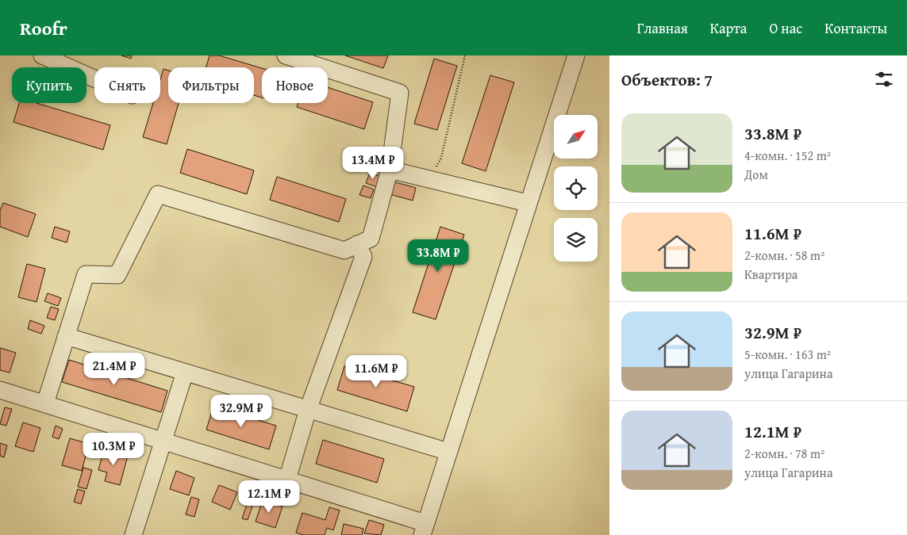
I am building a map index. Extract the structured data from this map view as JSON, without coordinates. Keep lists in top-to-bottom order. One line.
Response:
{"north":"top right","page":{"header":"Roofr","nav":["Главная","Карта","О нас","Контакты"],"heading":"Объектов: 7","chip":["Купить","Снять","Фильтры","Новое"],"list":[{"name":"33.8M ₽","note":"4-комн. · 152 m² · Дом"},{"name":"11.6M ₽","note":"2-комн. · 58 m² · Квартира"},{"name":"32.9M ₽","note":"5-комн. · 163 m² · улица Гагарина"},{"name":"12.1M ₽","note":"2-комн. · 78 m² · улица Гагарина"}],"price":["13.4M ₽","33.8M ₽","21.4M ₽","11.6M ₽","32.9M ₽","10.3M ₽","12.1M ₽"]}}
